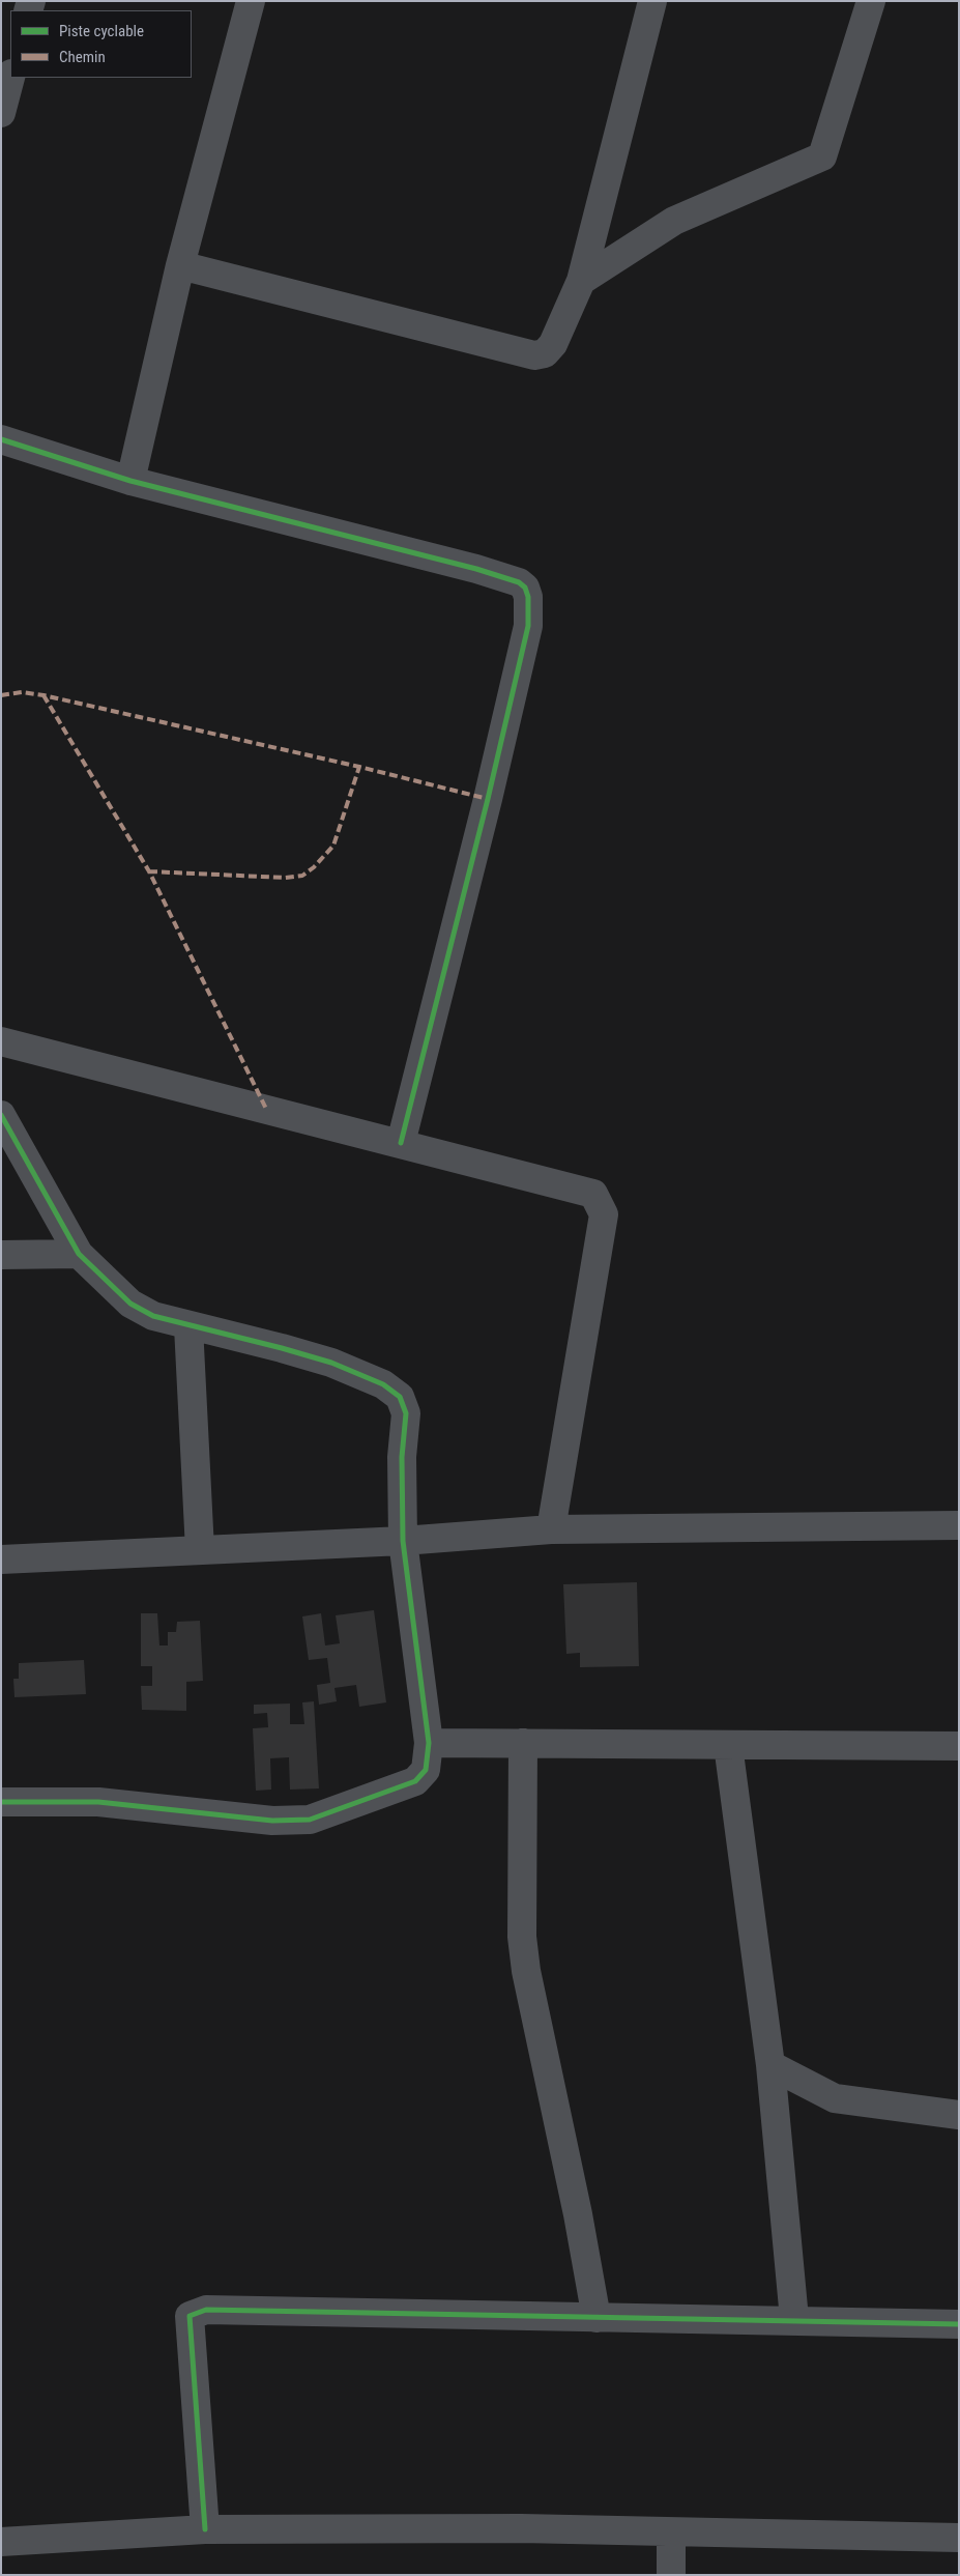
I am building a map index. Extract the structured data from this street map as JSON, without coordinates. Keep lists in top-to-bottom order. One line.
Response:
{"legend":["Piste cyclable","Chemin"]}
